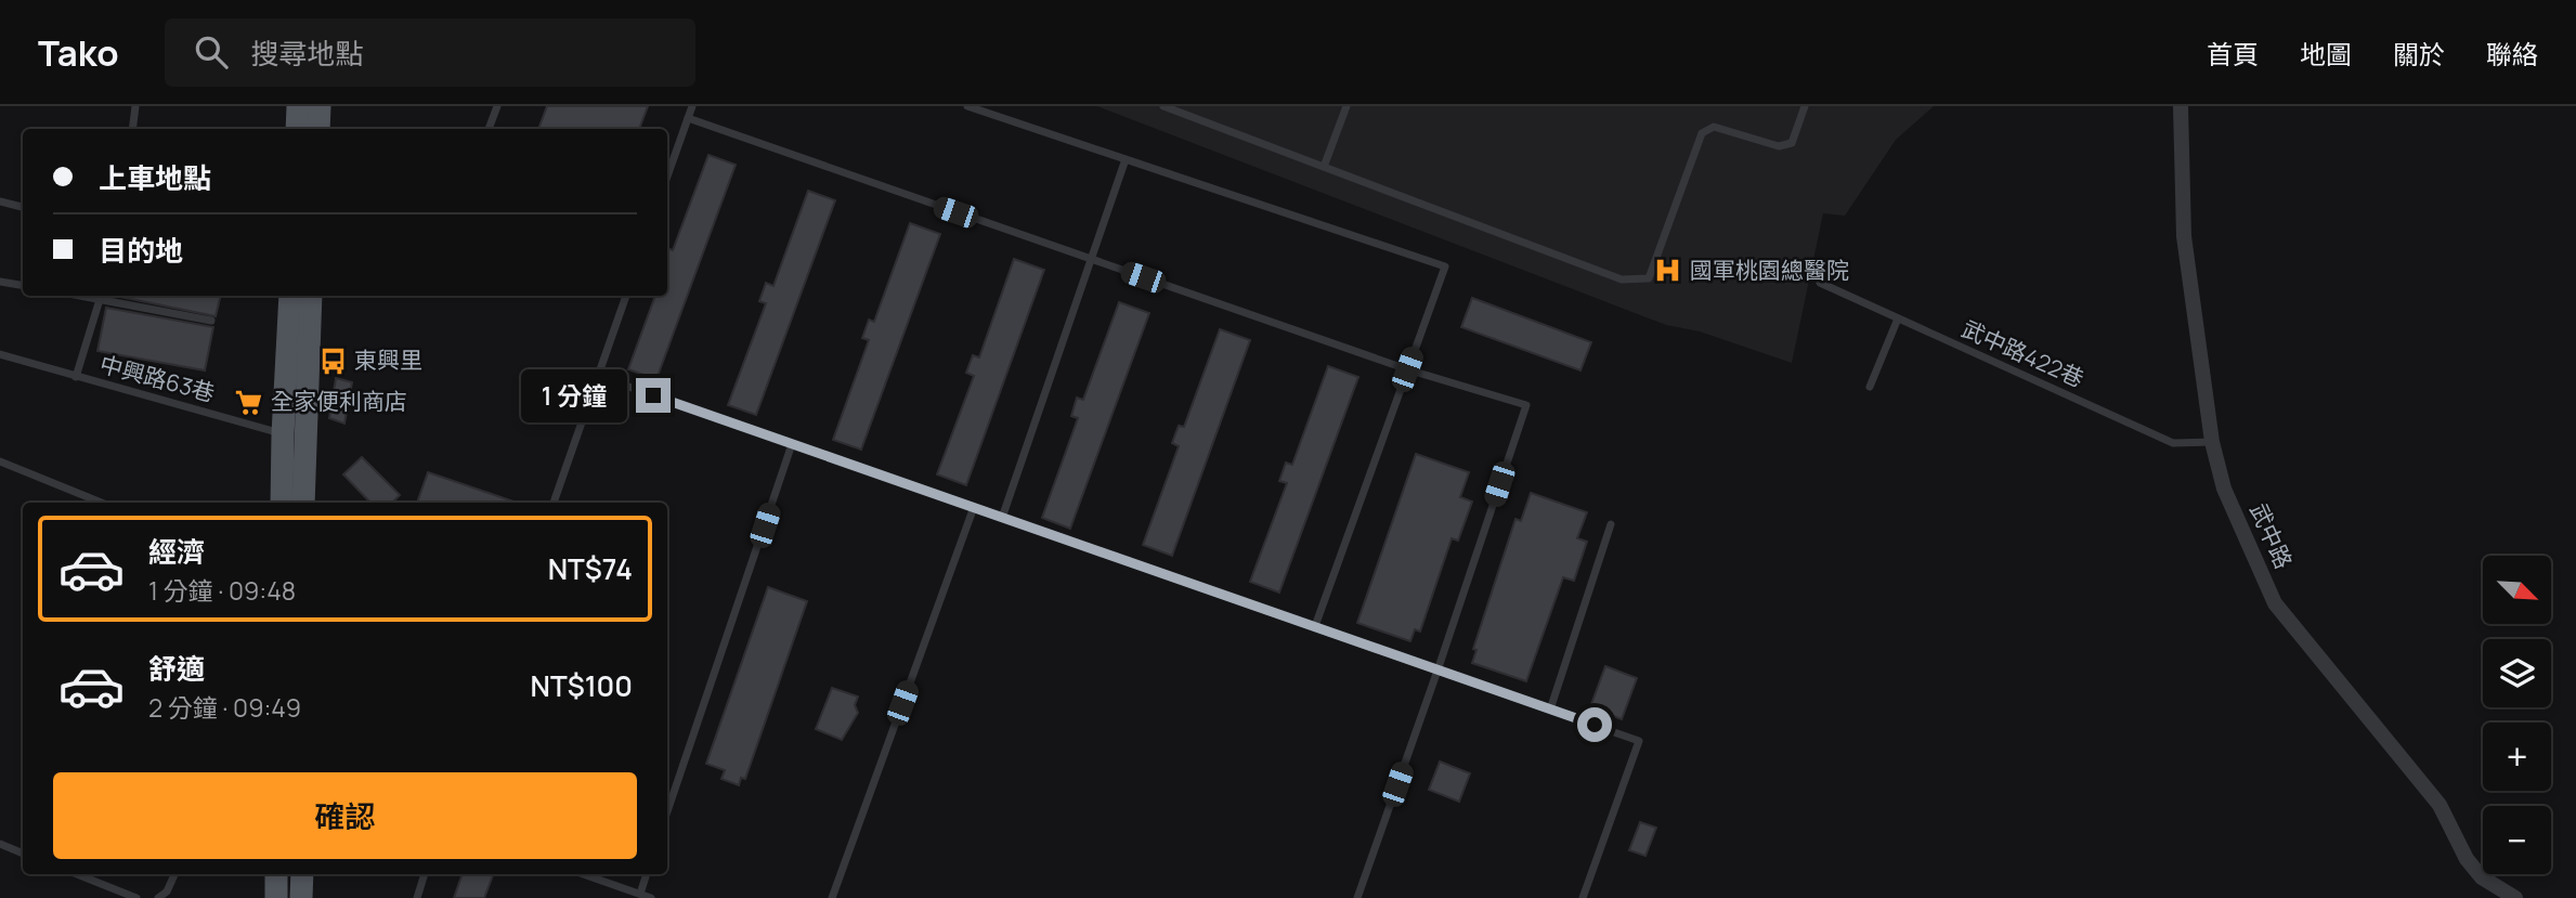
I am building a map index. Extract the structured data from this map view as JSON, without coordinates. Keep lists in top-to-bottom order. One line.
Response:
{"streets":{"street":["武中路"],"lane":["武中路422巷","中興路63巷"]},"crossings":[["武中路422巷","武中路"]],"places":{"hospital":["國軍桃園總醫院"],"bus stop":["東興里"],"supermarket":["全家便利商店"]},"north":"bottom right","page":{"header":"Tako","search":"搜尋地點","nav":["首頁","地圖","關於","聯絡"],"banner":["上車地點","目的地"],"bubble":"1 分鐘","list":[{"name":"經濟","note":"1 分鐘 · 09:48","value":"NT$74"},{"name":"舒適","note":"2 分鐘 · 09:49","value":"NT$100"}],"map_buttons":["+","−"],"buttons":"確認"}}
